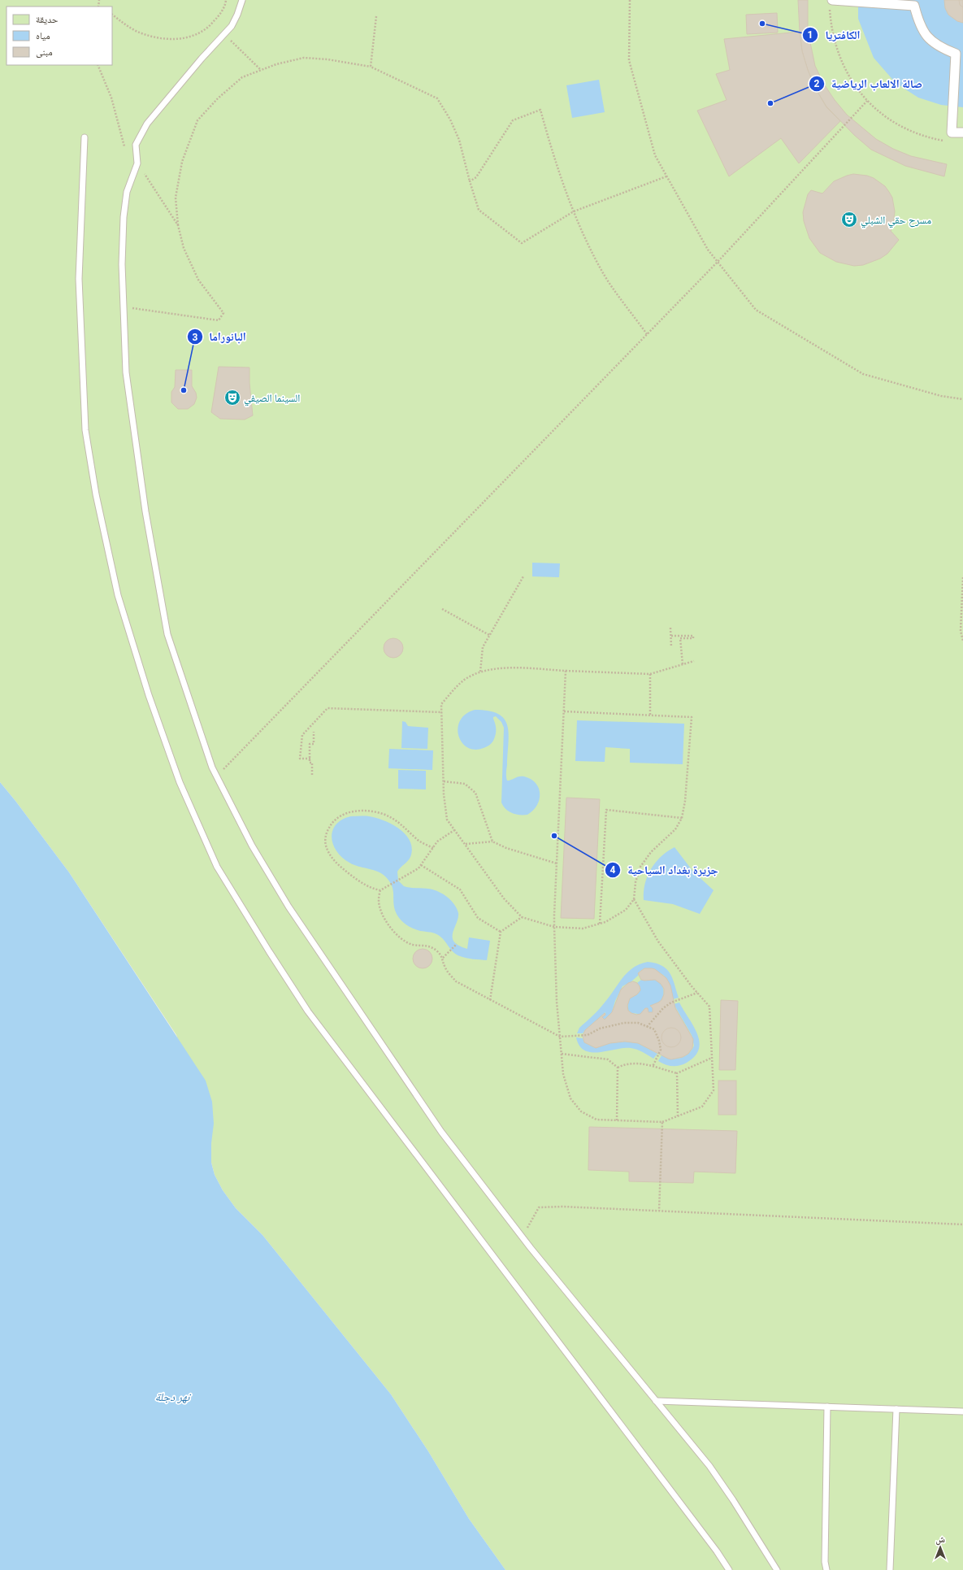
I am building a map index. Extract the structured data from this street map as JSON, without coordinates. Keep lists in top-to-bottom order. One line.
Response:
{"water":["نهر دجلة"],"places":{"other":["الكافتريا","صالة الالعاب الرياضية","البانوراما","جزيرة بغداد السياحية"],"theatre":["مسرح حقي الشبلي","السينما الصيفي"]},"legend":["حديقة","مياه","مبنى"],"north":"top"}
